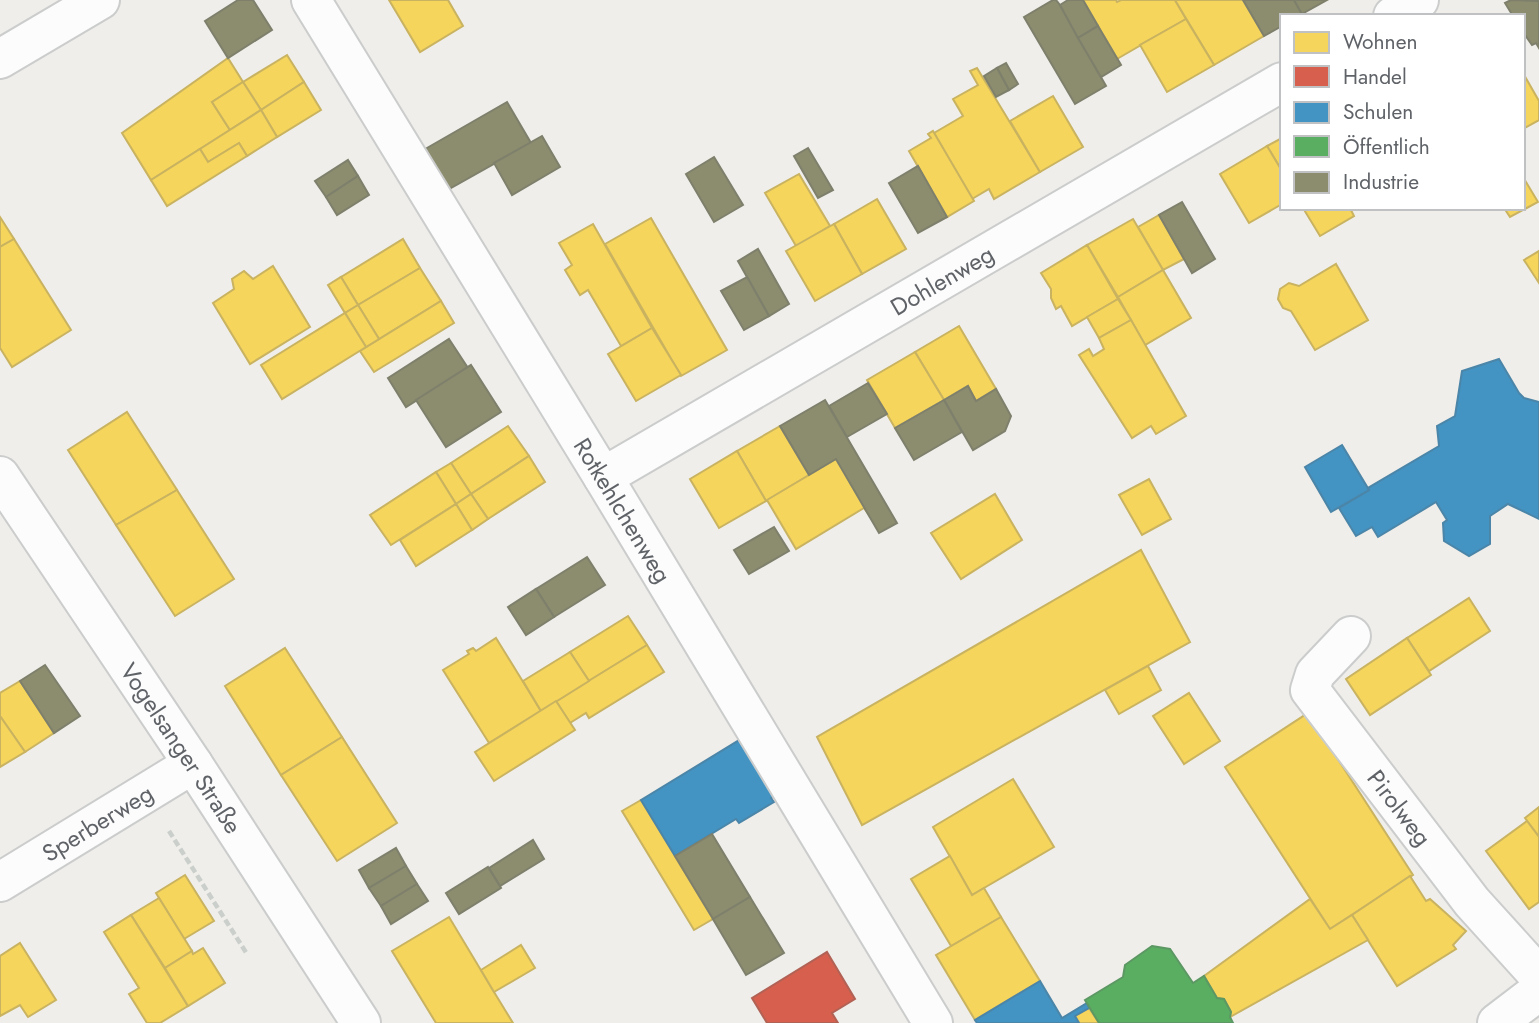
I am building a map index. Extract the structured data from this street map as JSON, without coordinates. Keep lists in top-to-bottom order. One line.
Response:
{"streets":{"street":["Dohlenweg","Rotkehlchenweg","Vogelsanger Straße","Pirolweg","Sperberweg"]},"crossings":[["Dohlenweg","Rotkehlchenweg"],["Vogelsanger Straße","Sperberweg"]],"legend":["Wohnen","Handel","Schulen","Öffentlich","Industrie"]}
